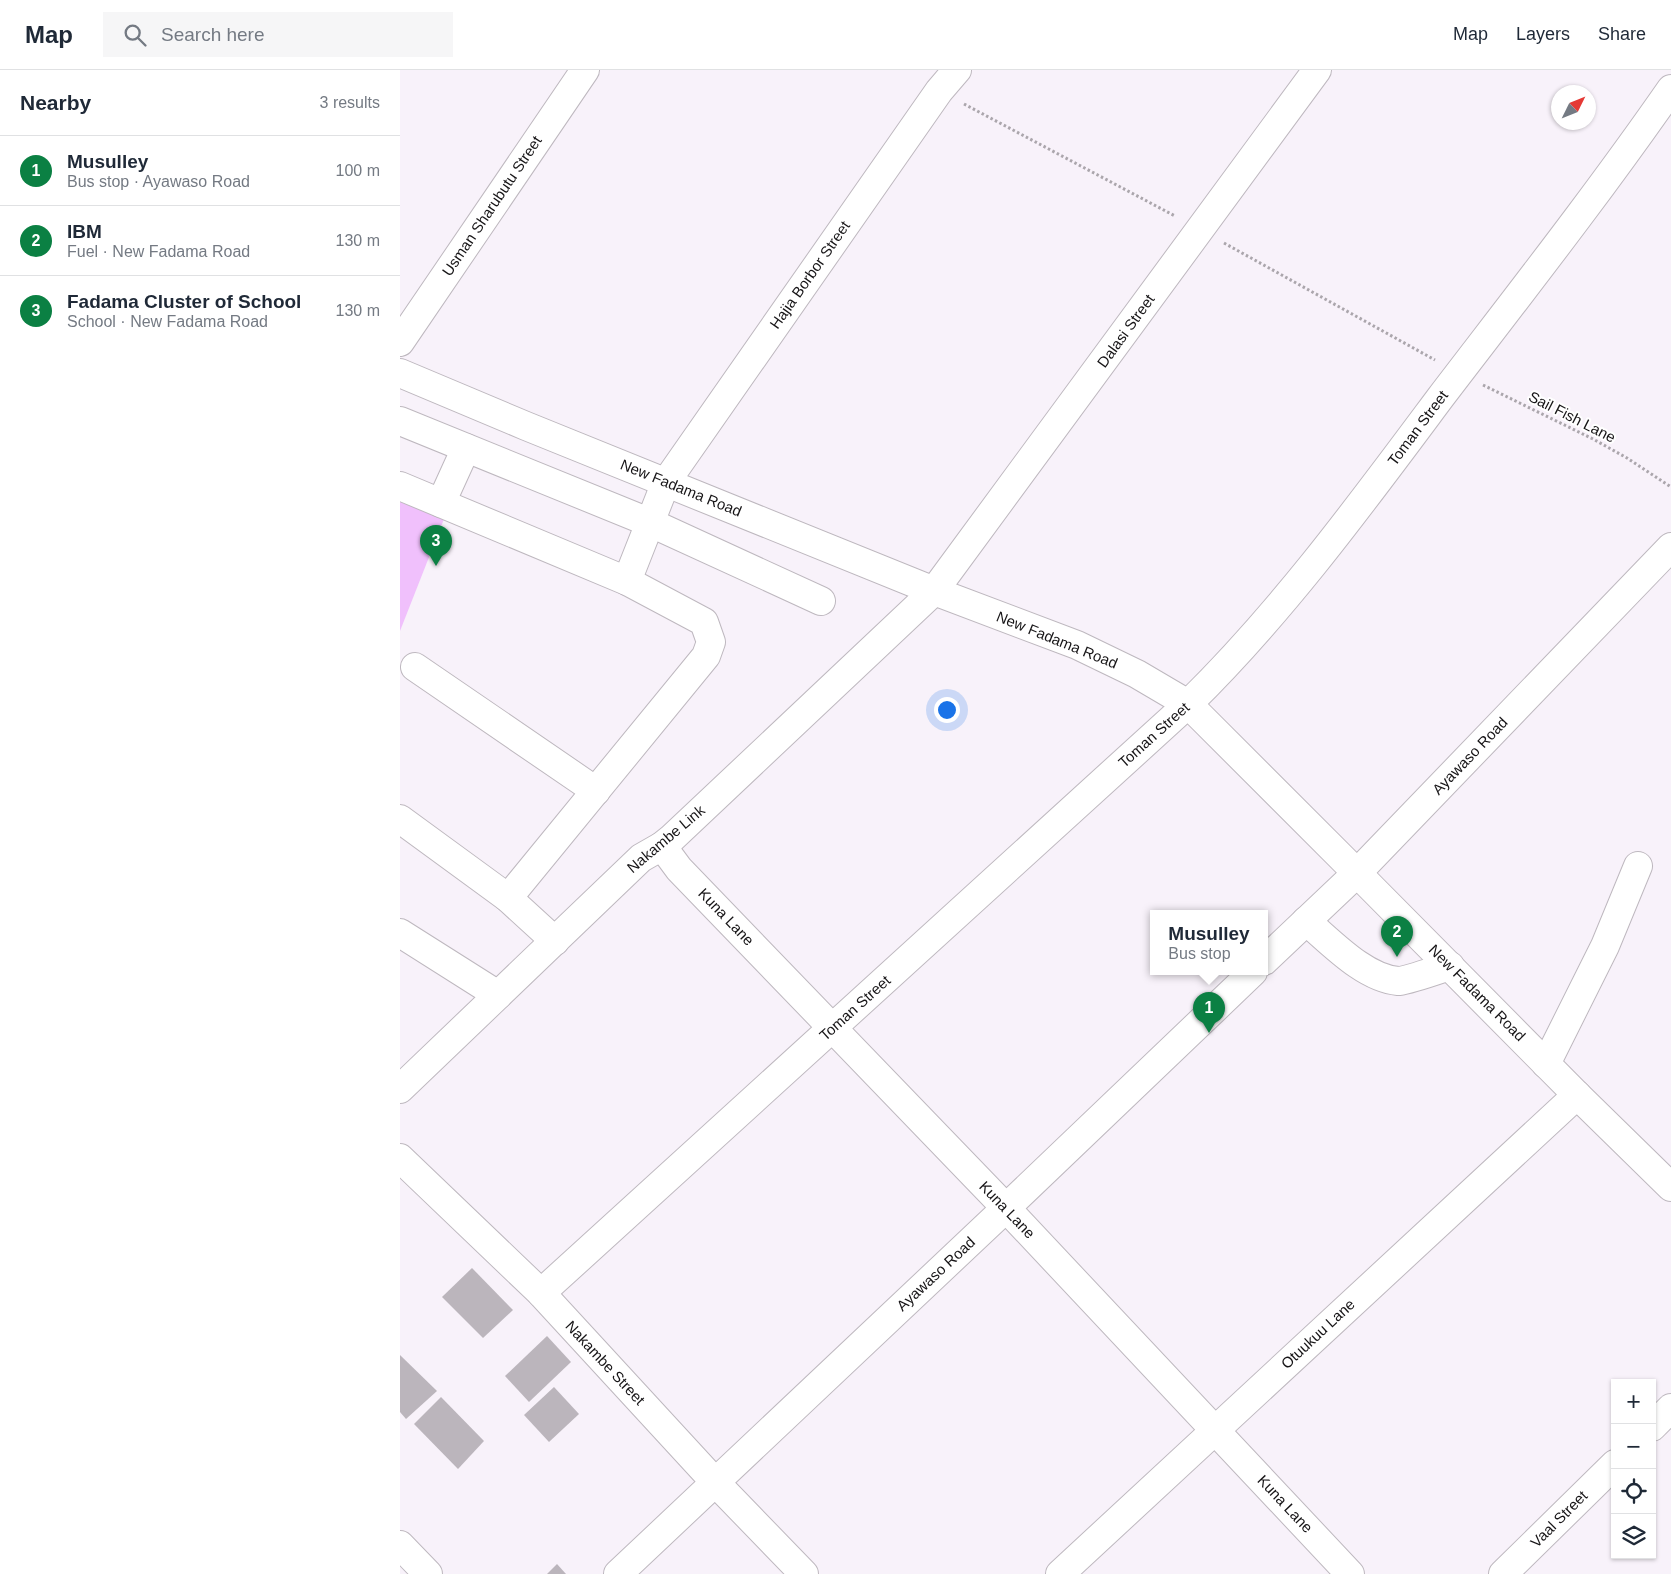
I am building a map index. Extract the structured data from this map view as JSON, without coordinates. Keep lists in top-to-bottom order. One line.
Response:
{"streets":{"street":["Usman Sharubutu Street","Hajia Borbor Street","Dalasi Street","Toman Street","New Fadama Road","Ayawaso Road","Nakambe Link","Kuna Lane","Otuukuu Lane","Nakambe Street","Vaal Street"],"path":["Sail Fish Lane"]},"crossings":[["Hajia Borbor Street","New Fadama Road"],["Dalasi Street","New Fadama Road"],["Dalasi Street","Nakambe Link"],["Sail Fish Lane","Toman Street"],["Toman Street","New Fadama Road"],["Toman Street","Kuna Lane"],["Toman Street","Nakambe Street"],["New Fadama Road","Ayawaso Road"],["New Fadama Road","Nakambe Link"],["New Fadama Road","Otuukuu Lane"],["Ayawaso Road","Kuna Lane"],["Ayawaso Road","Nakambe Street"],["Nakambe Link","Kuna Lane"],["Kuna Lane","Otuukuu Lane"]],"north":"top right","page":{"header":"Map","search":"Search here","nav":["Map","Layers","Share"],"heading":["Nearby","3 results"],"list":[{"mark":"1","name":"Musulley","note":"Bus stop · Ayawaso Road","value":"100 m"},{"mark":"2","name":"IBM","note":"Fuel · New Fadama Road","value":"130 m"},{"mark":"3","name":"Fadama Cluster of School","note":"School · New Fadama Road","value":"130 m"}],"pins":["3","2","1"],"popup":["Musulley","Bus stop"],"map_buttons":["+","−"]}}
